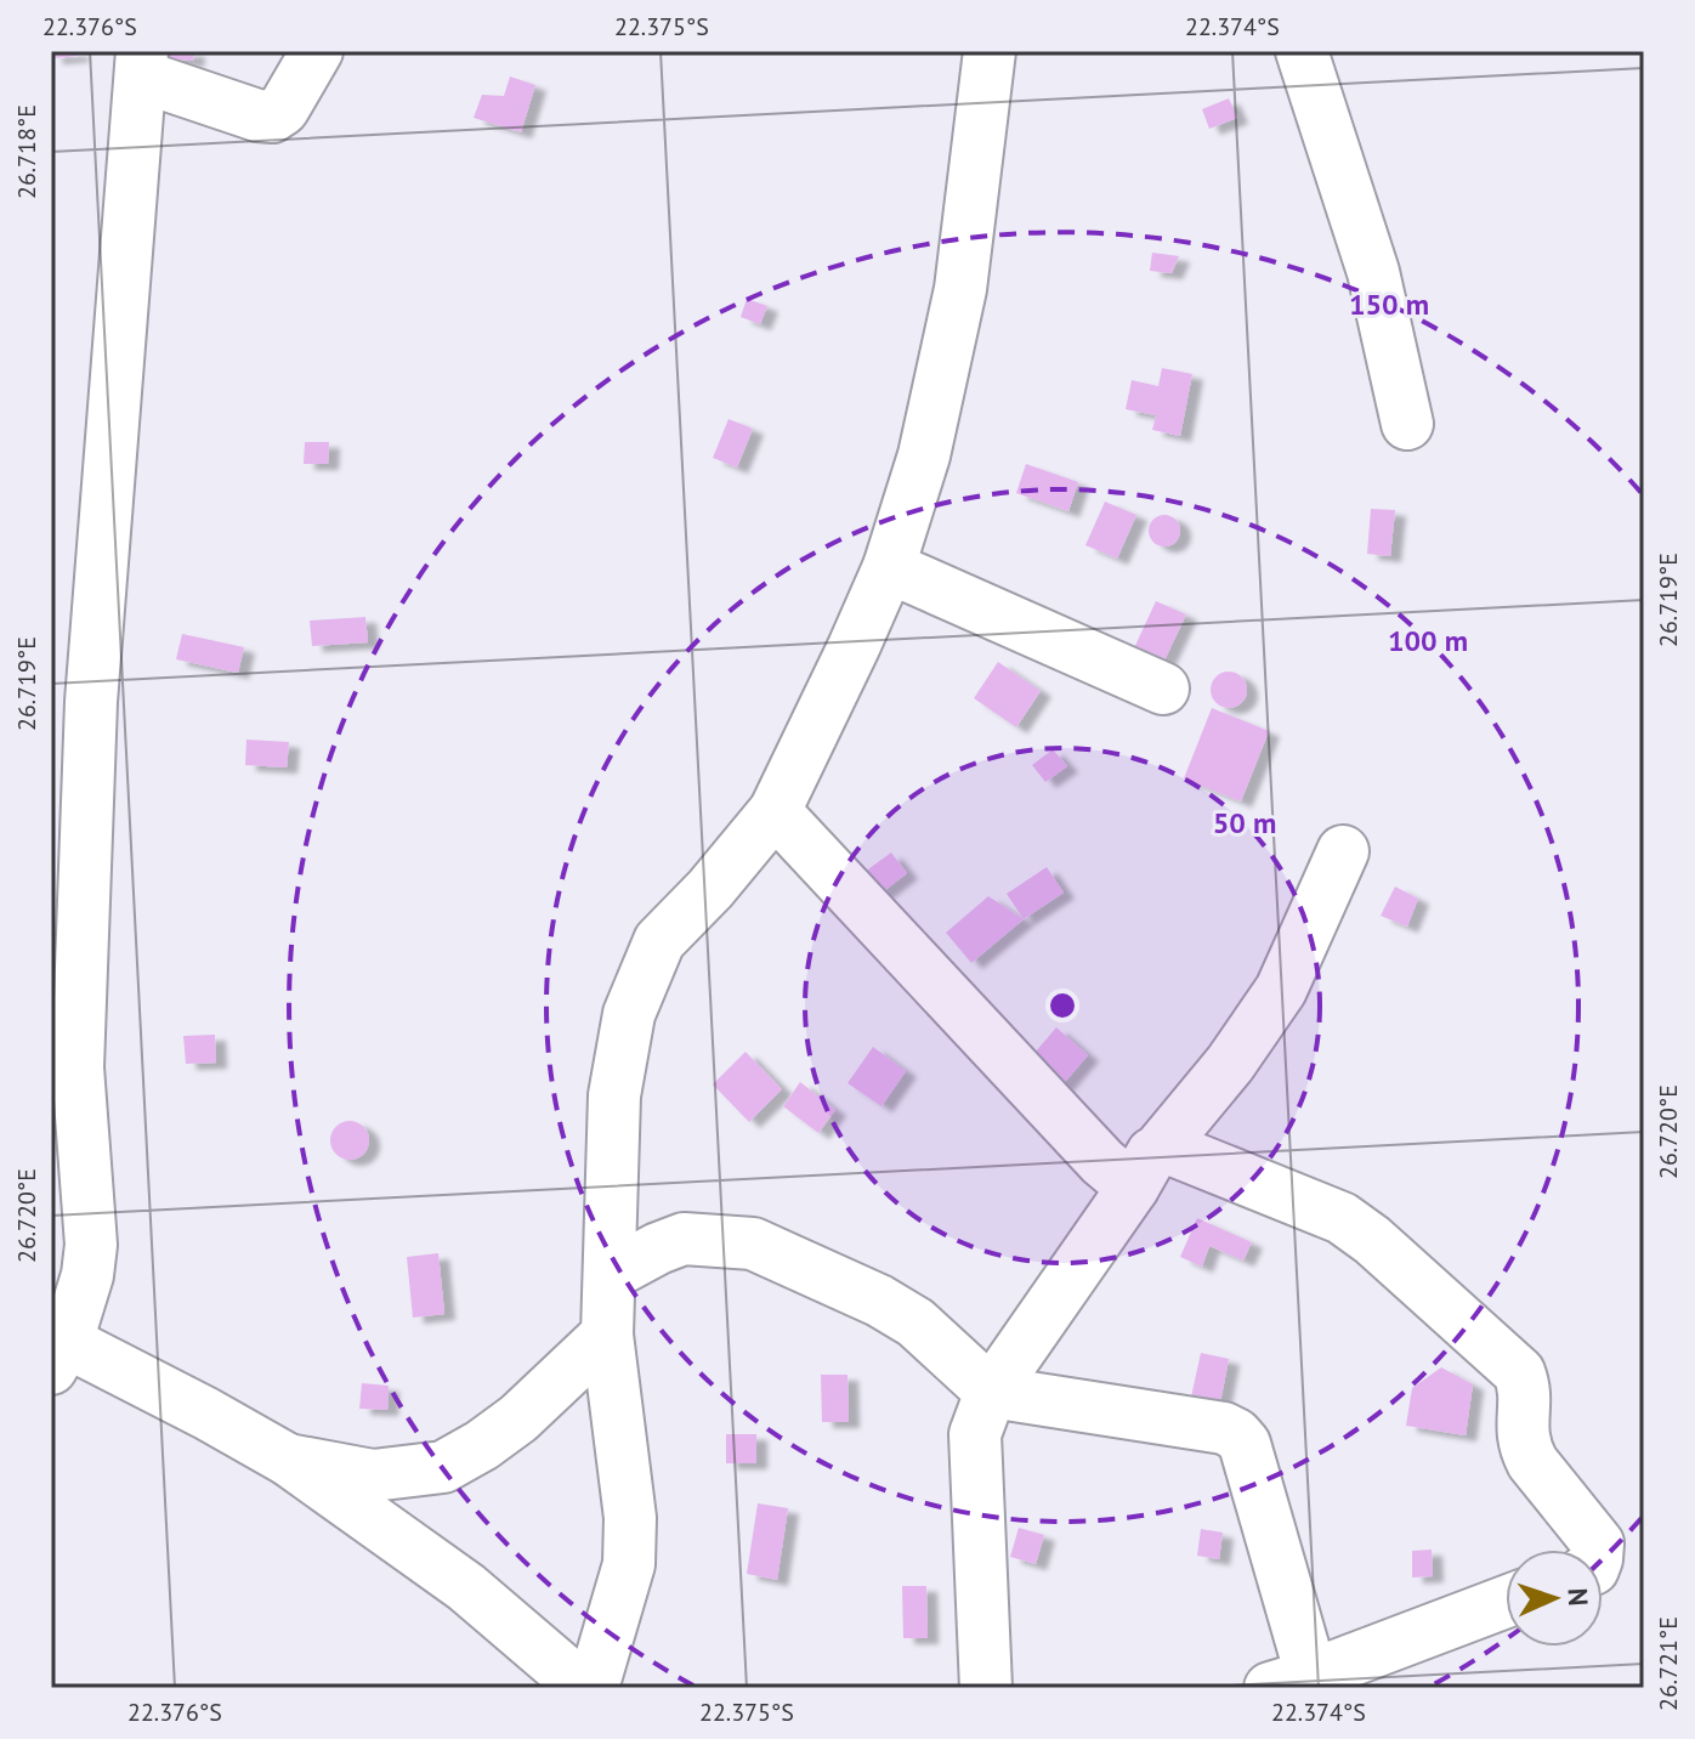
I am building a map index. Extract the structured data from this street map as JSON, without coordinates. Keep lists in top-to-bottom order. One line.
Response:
{"north":"right","coordinates":["22.376°S","22.375°S","22.374°S","26.718°E","26.719°E","26.720°E","26.721°E"],"rings":["150 m","100 m","50 m"]}
